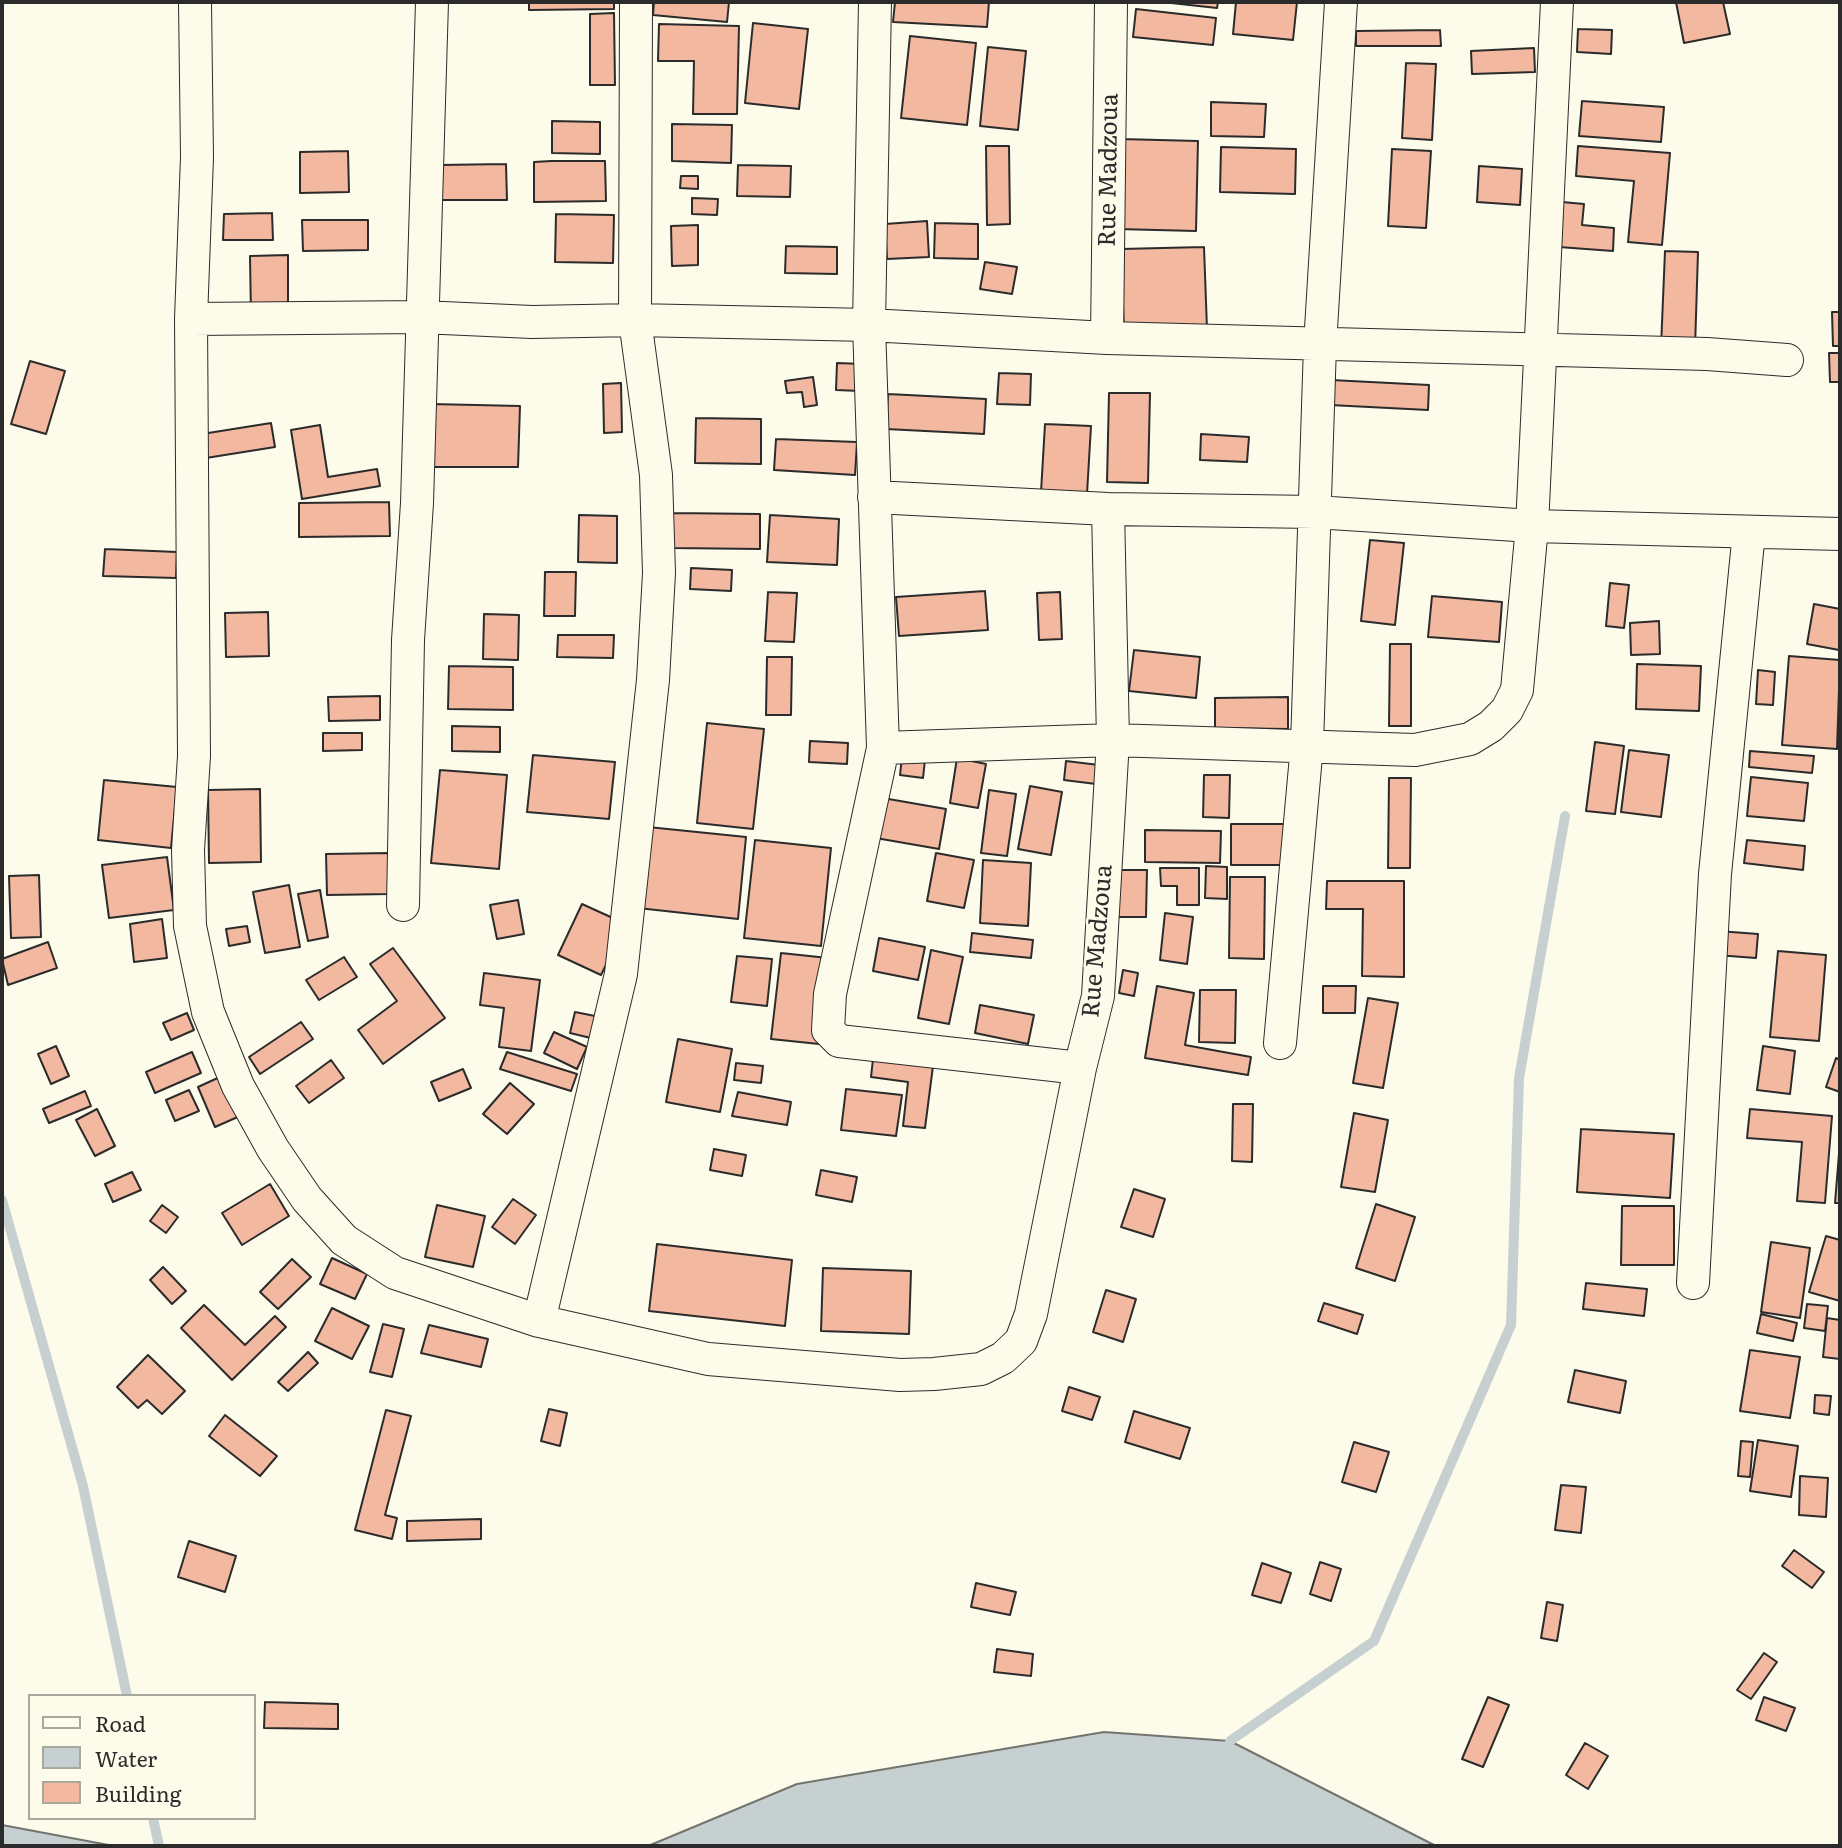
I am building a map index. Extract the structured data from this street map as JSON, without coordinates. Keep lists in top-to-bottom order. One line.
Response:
{"streets":{"street":["Rue Madzoua"]},"legend":["Road","Water","Building"]}
